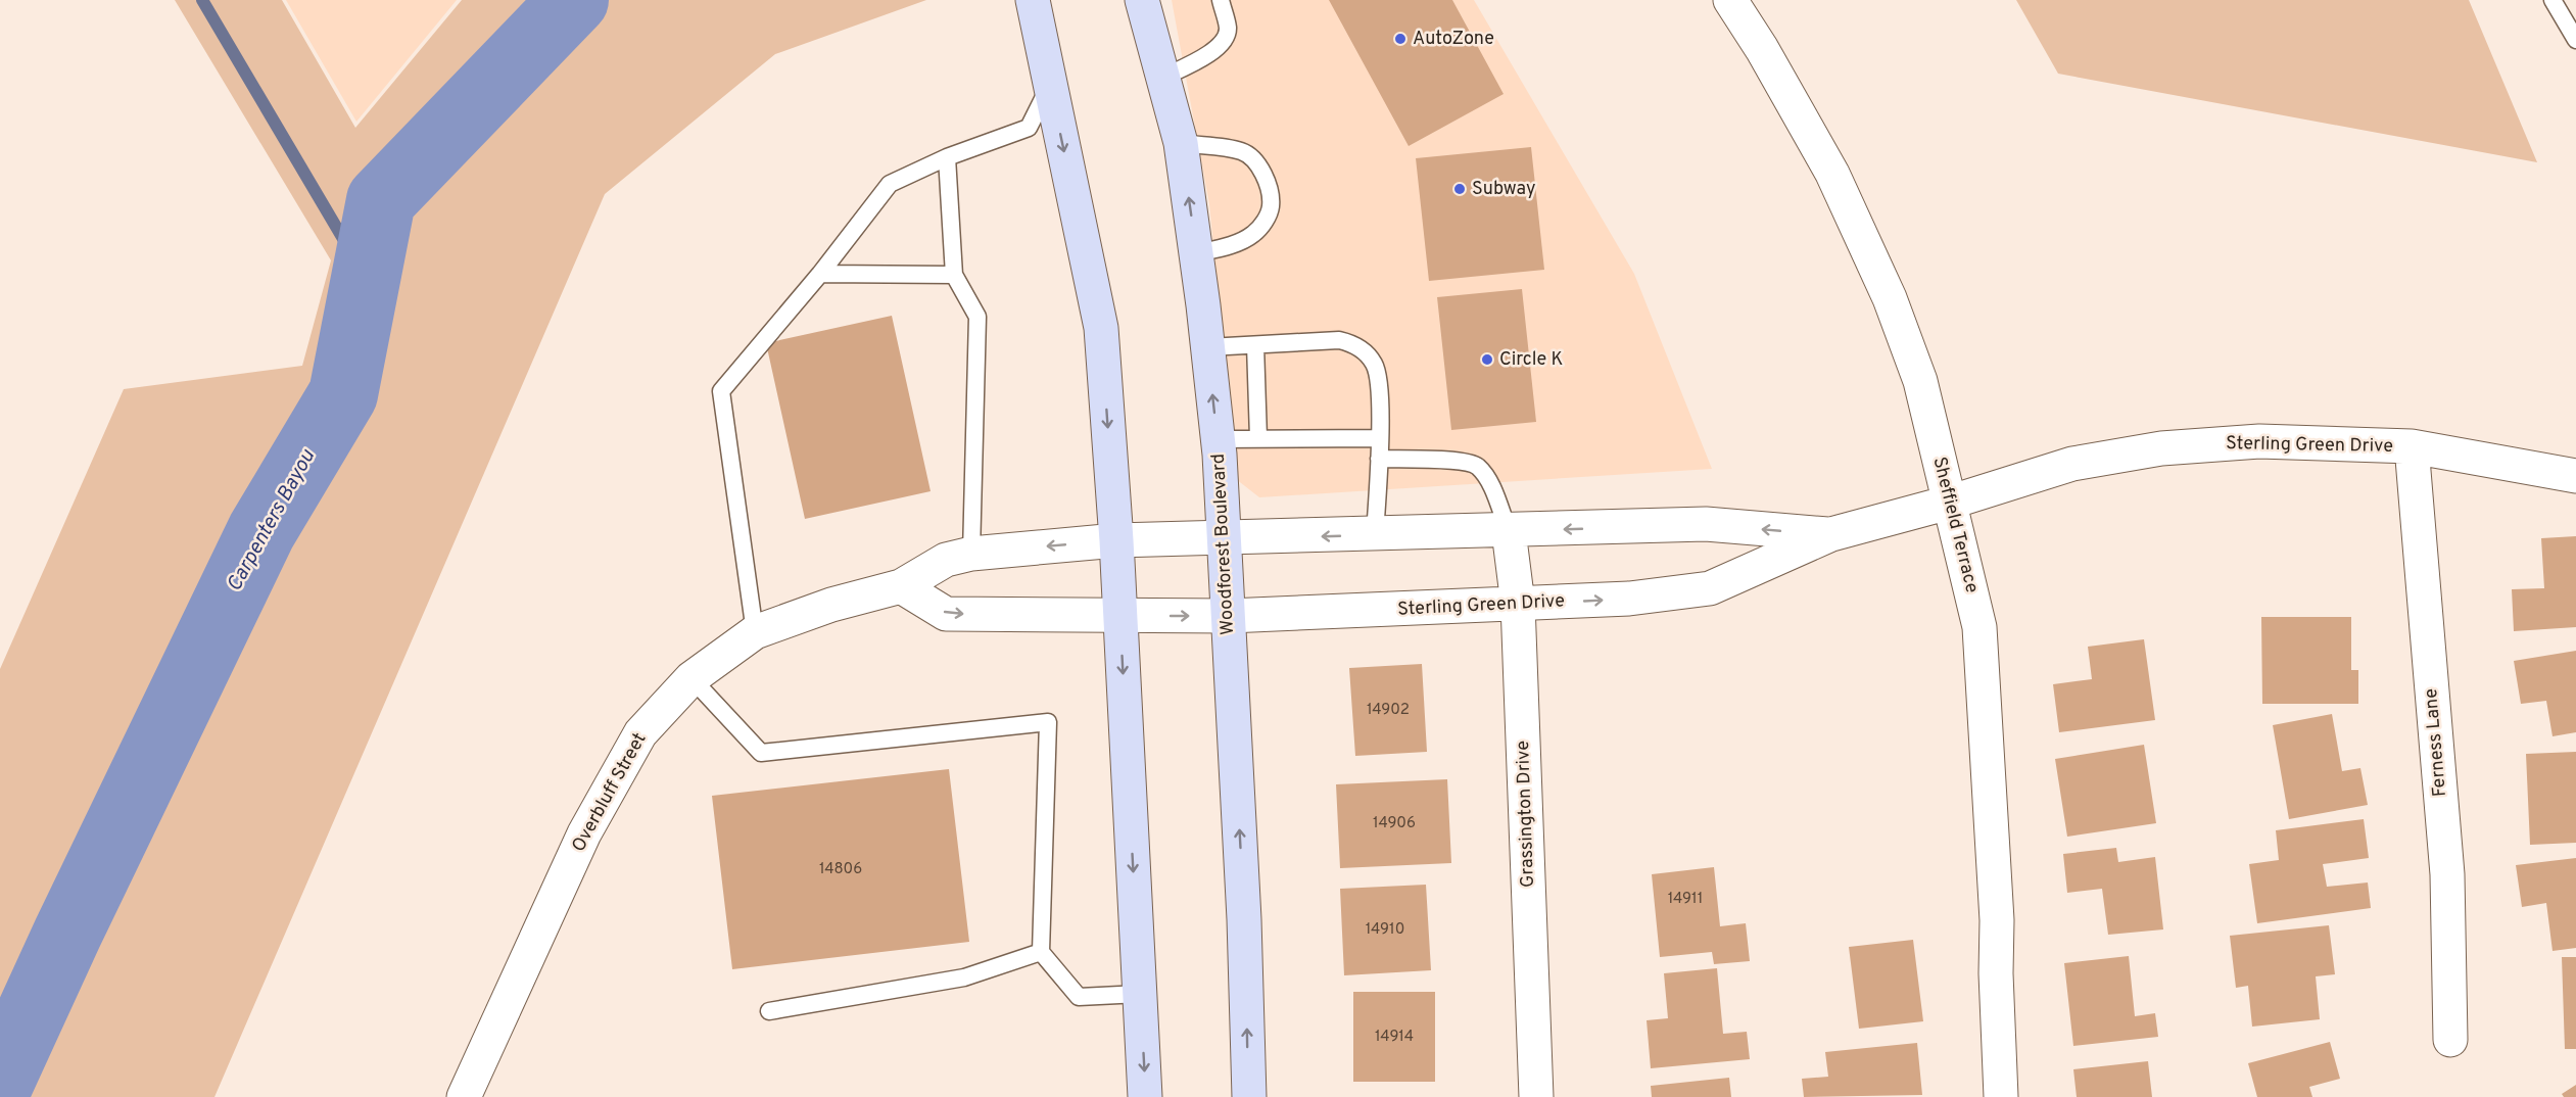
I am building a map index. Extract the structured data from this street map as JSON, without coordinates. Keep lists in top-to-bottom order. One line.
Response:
{"streets":{"main road":["Woodforest Boulevard"],"street":["Sterling Green Drive","Sheffield Terrace","Ferness Lane","Overbluff Street","Grassington Drive"]},"crossings":[["Sterling Green Drive","Sheffield Terrace"],["Sterling Green Drive","Woodforest Boulevard"],["Sterling Green Drive","Ferness Lane"],["Sterling Green Drive","Overbluff Street"],["Sterling Green Drive","Grassington Drive"]],"water":["Carpenters Bayou"],"places":["AutoZone","Subway","Circle K"],"house_numbers":["14902","14906","14806","14911","14910","14914"]}
